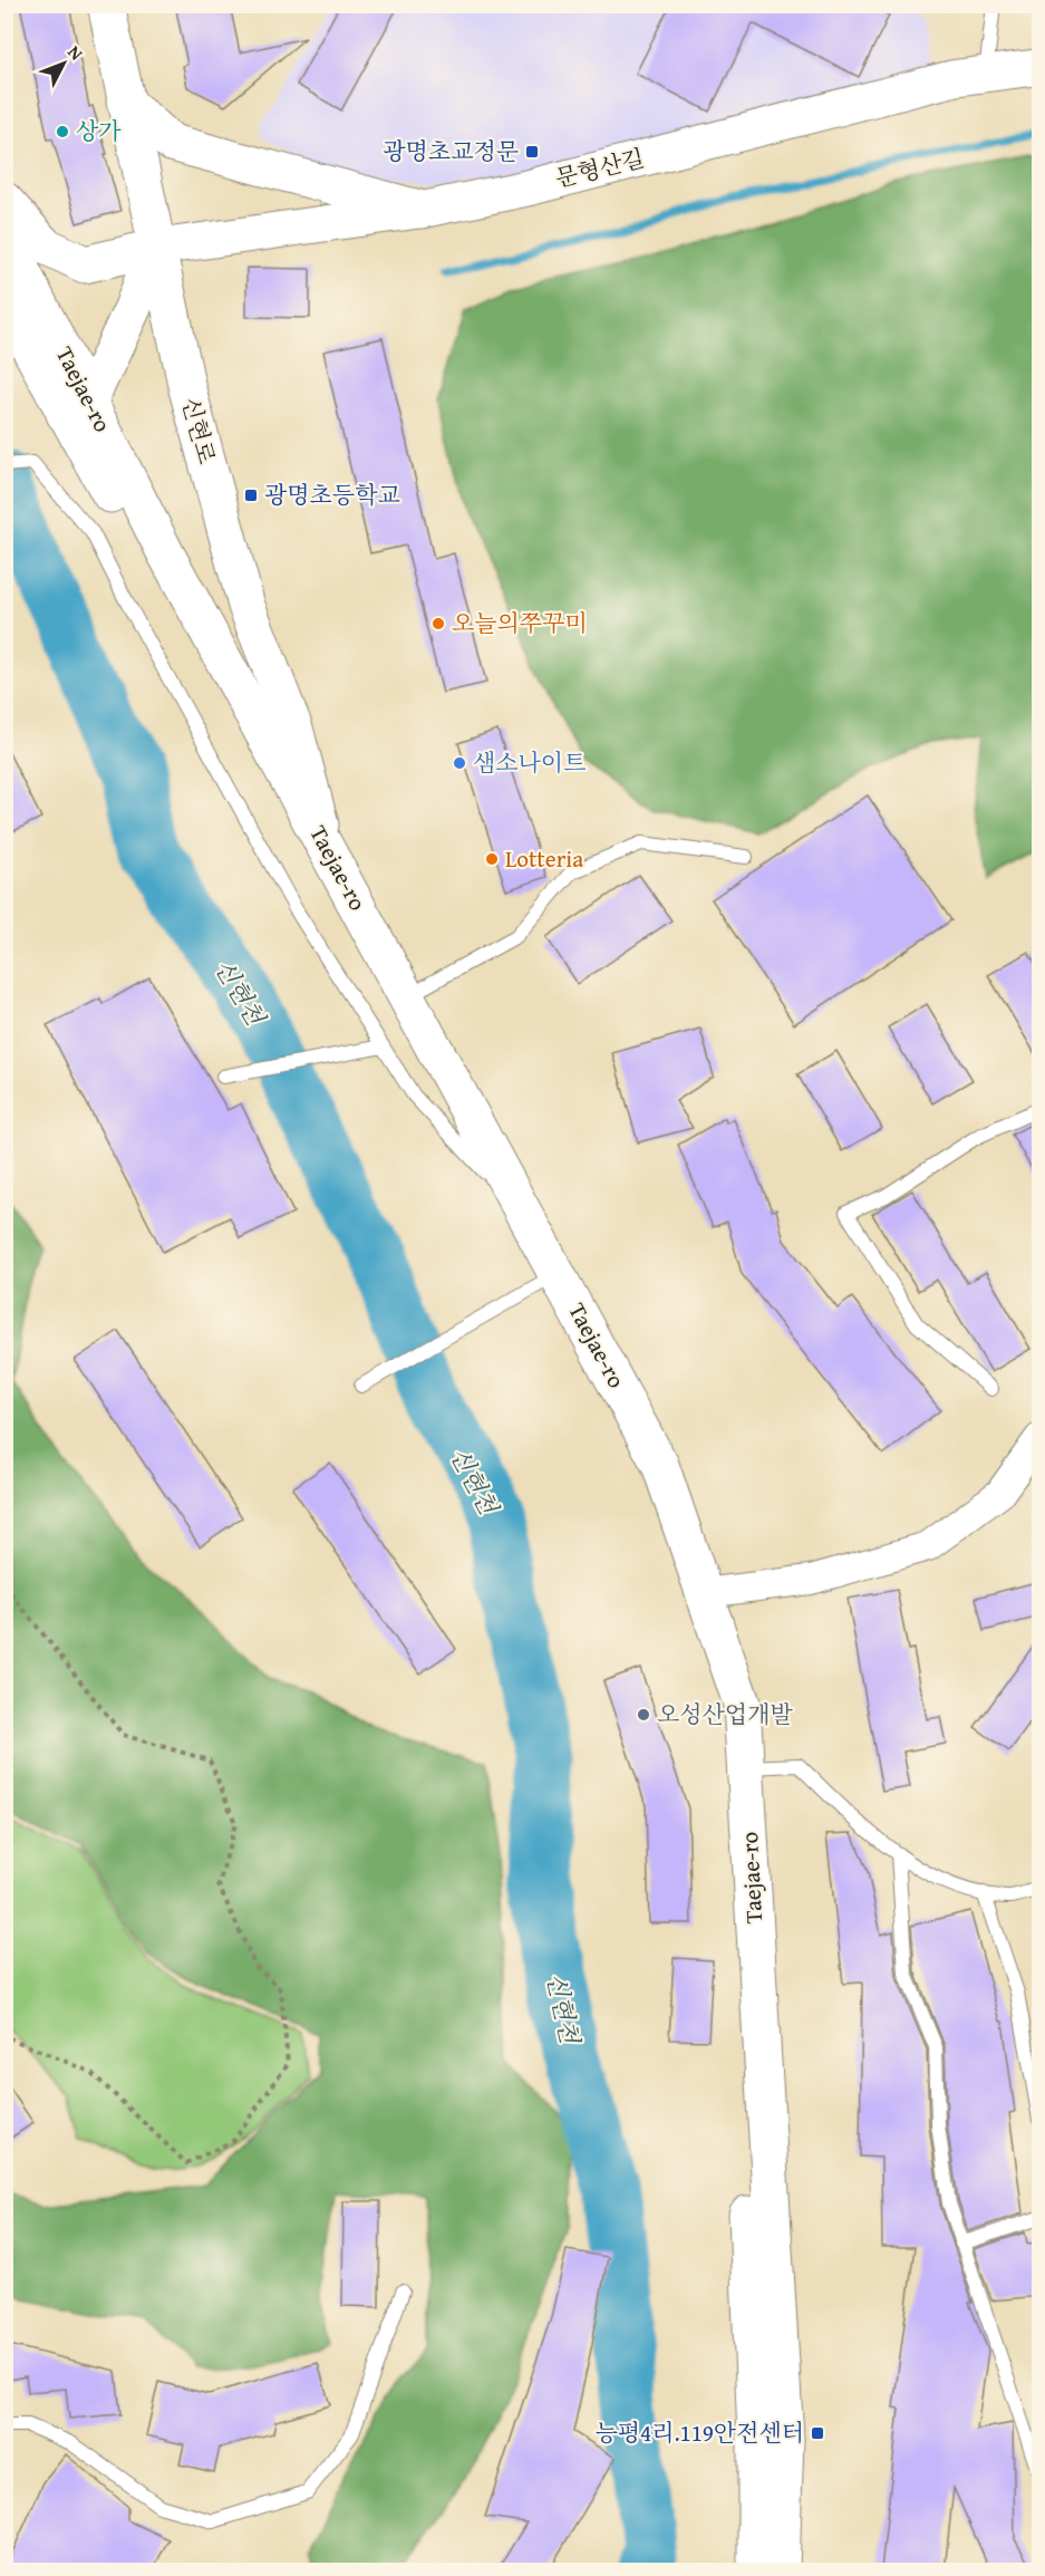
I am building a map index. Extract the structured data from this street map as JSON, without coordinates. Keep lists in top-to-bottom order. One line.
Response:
{"streets":{"main road":["Taejae-ro","신현로"],"street":["문형산길"]},"crossings":[["문형산길","신현로"],["Taejae-ro","신현로"]],"water":["신현천"],"places":{"other":["상가","오늘의쭈꾸미","샘소나이트","Lotteria","오성산업개발"],"transit":["광명초교정문","광명초등학교","능평4리.119안전센터"]},"north":"top right"}
